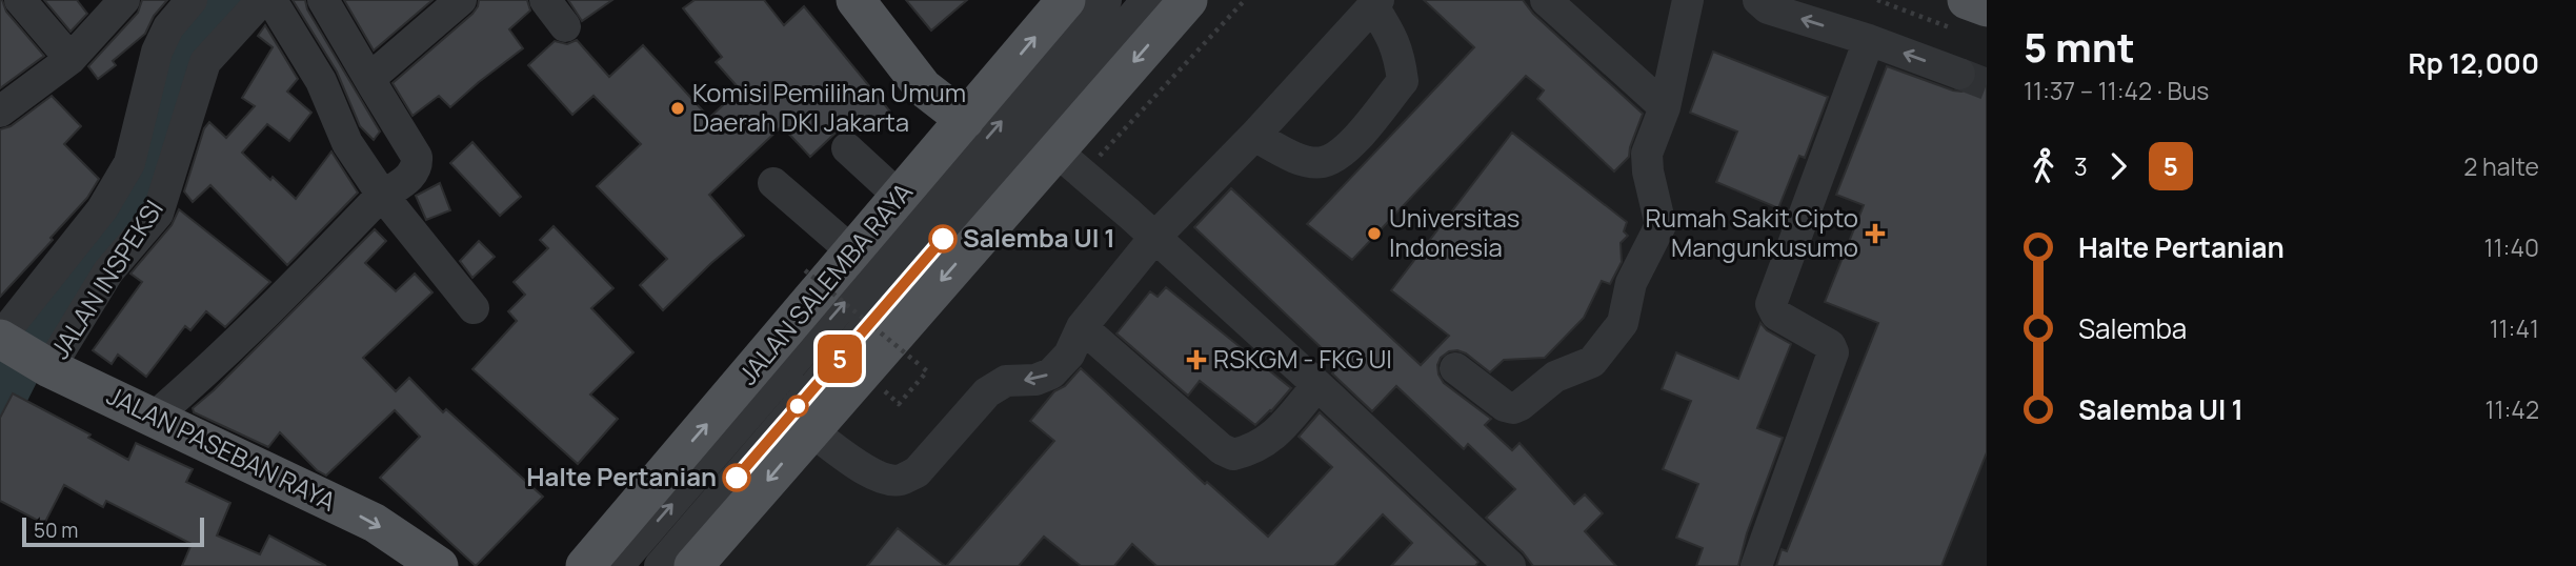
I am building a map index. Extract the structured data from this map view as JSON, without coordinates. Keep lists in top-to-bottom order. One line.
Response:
{"streets":{"main road":["JALAN SALEMBA RAYA","JALAN PASEBAN RAYA"],"street":["JALAN INSPEKSI"]},"crossings":[["JALAN INSPEKSI","JALAN PASEBAN RAYA"]],"one_way":["JALAN PASEBAN RAYA"],"places":{"other":["Komisi Pemilihan Umum Daerah DKI Jakarta","Universitas Indonesia","Salemba UI 1","Halte Pertanian"],"health":["Rumah Sakit Cipto Mangunkusumo","RSKGM - FKG UI"]},"lines":["bus line 5"],"scale_bar":"50 m","page":{"on_map":"5","heading":["5 mnt","11:37 – 11:42 · Bus","Rp 12,000"],"legs":["3","5","2 halte"],"list":[{"name":"Halte Pertanian","value":"11:40"},{"name":"Salemba","value":"11:41"},{"name":"Salemba UI 1","value":"11:42"}],"scale":"50 m"}}
